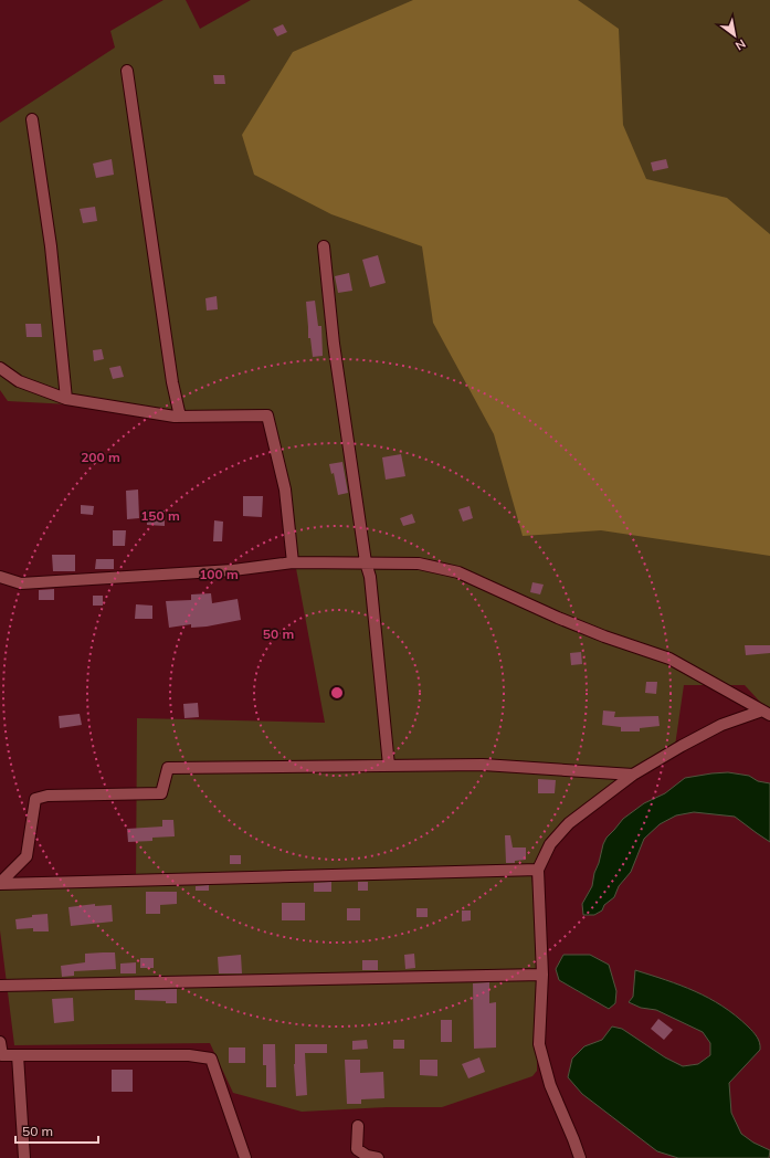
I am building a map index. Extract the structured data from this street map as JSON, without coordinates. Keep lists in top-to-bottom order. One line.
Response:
{"scale_bar":"50 m","north":"bottom right","rings":["200 m","150 m","100 m","50 m"]}
